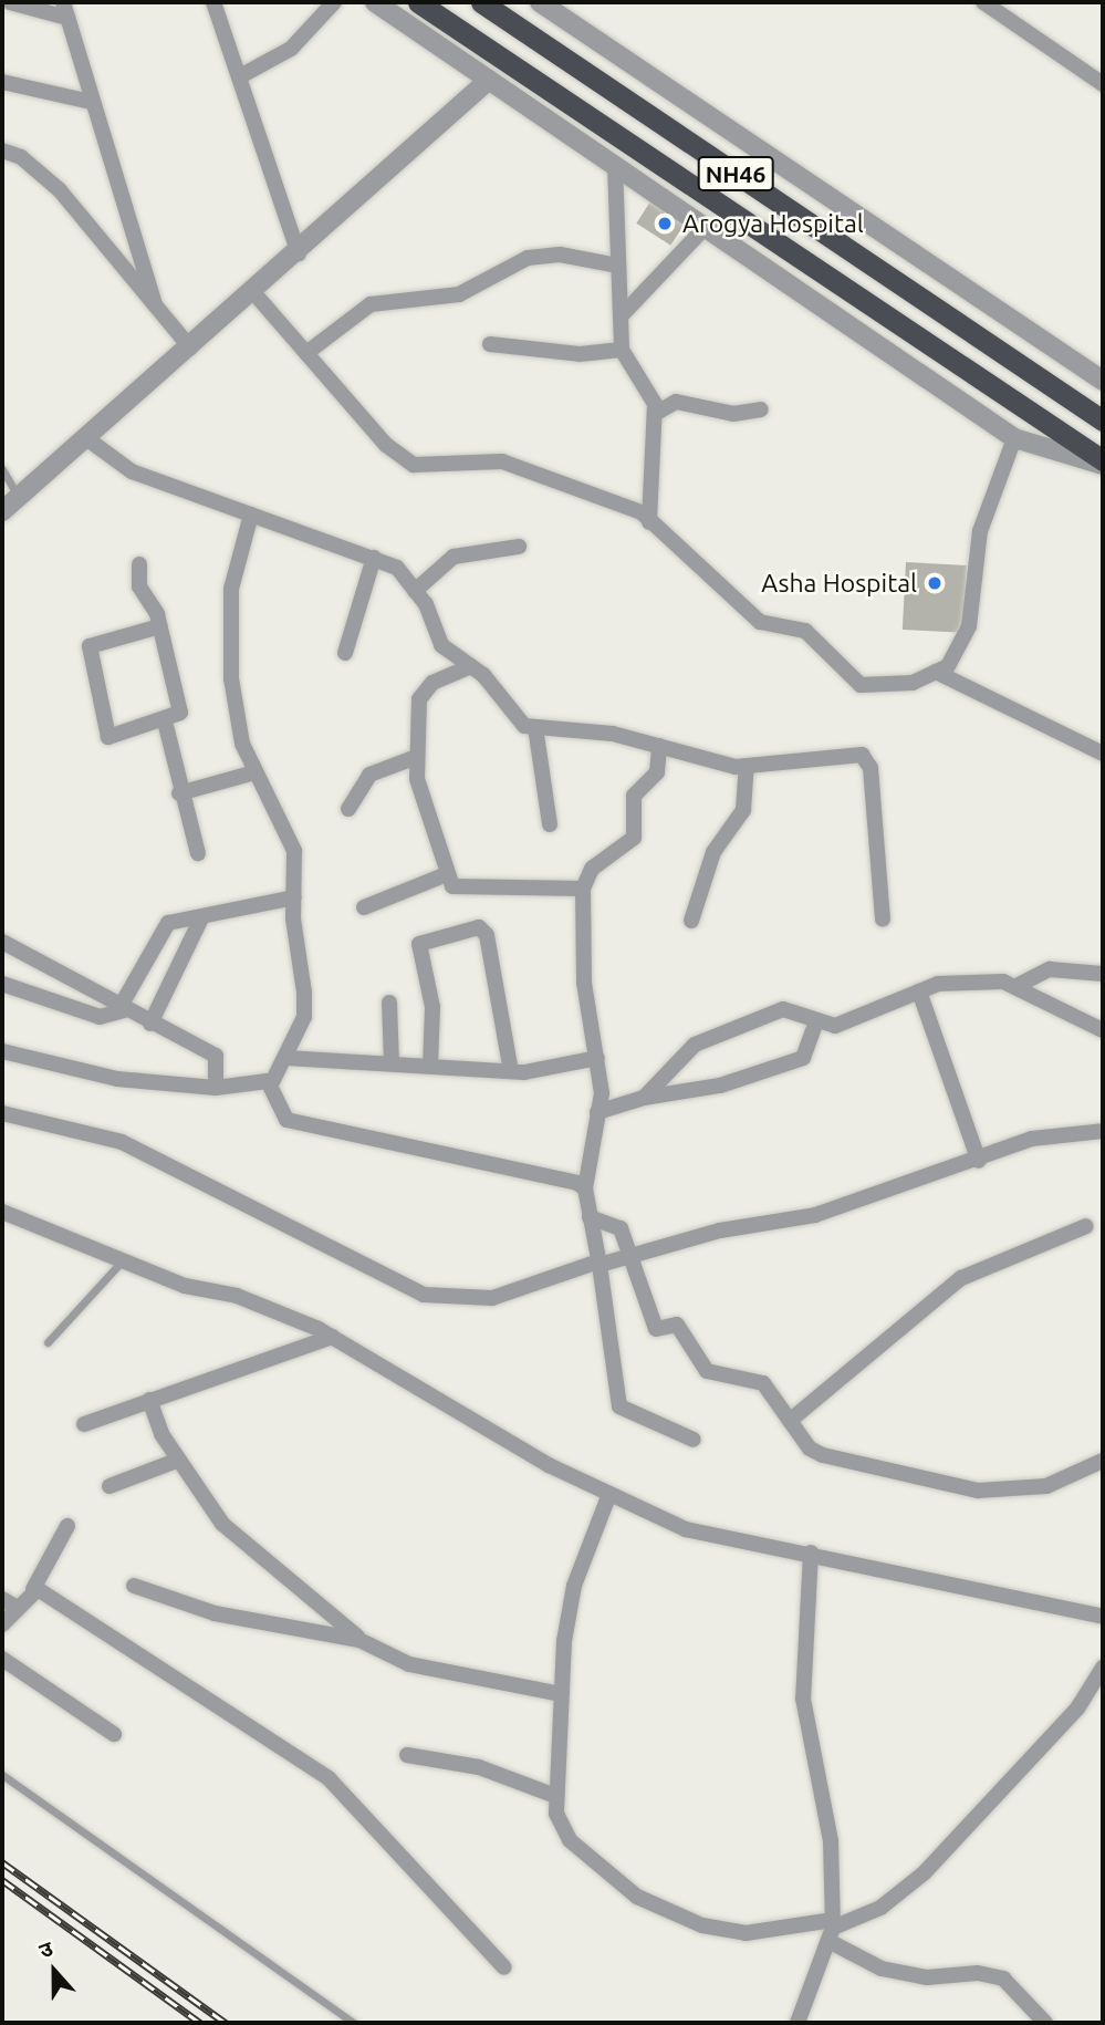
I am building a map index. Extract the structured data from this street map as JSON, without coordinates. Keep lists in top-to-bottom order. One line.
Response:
{"streets":{"highway":["NH46"]},"places":["Arogya Hospital","Asha Hospital"],"north":"top"}
